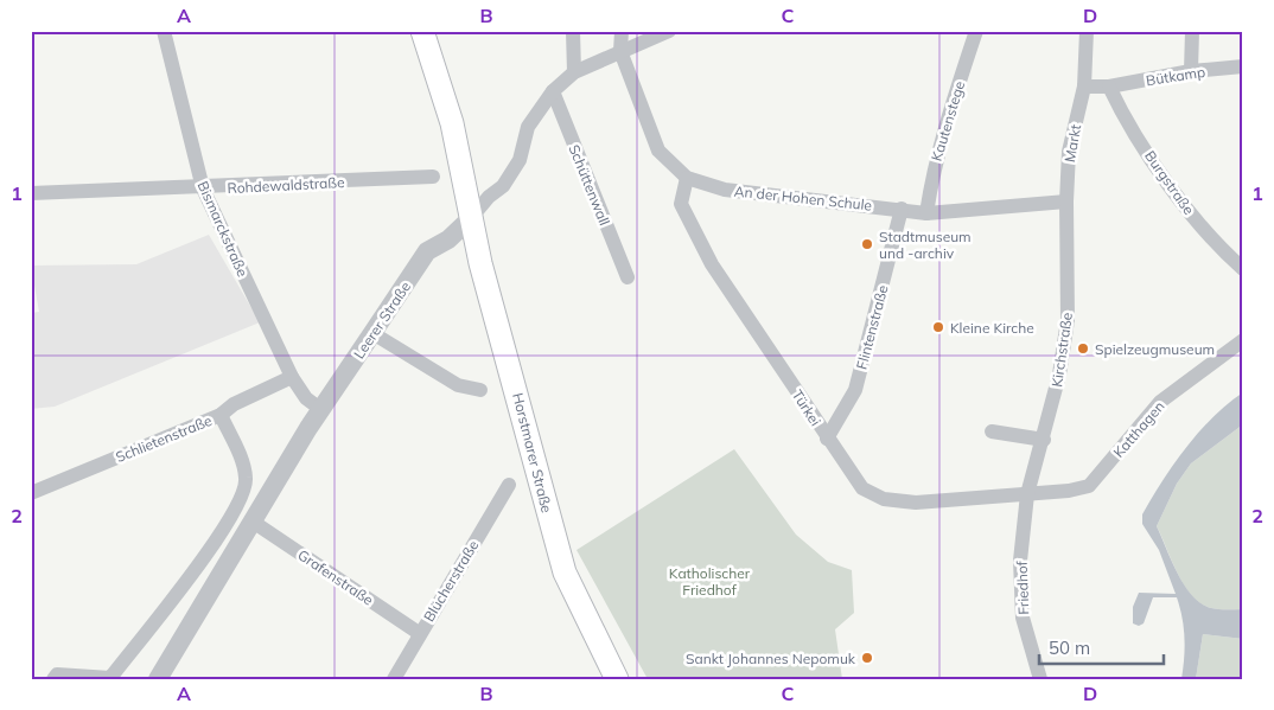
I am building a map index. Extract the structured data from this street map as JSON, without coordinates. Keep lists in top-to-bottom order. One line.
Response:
{"streets":{"main road":["Horstmarer Straße"],"street":["Bütkamp","Kautenstege","Markt","Burgstraße","Rohdewaldstraße","Schüttenwall","An der Hohen Schule","Bismarckstraße","Leerer Straße","Flintenstraße","Kirchstraße","Türkei","Katthagen","Schlietenstraße","Grafenstraße","Blücherstraße","Friedhof"]},"crossings":[["Bütkamp","Burgstraße"],["Kautenstege","An der Hohen Schule"],["Markt","An der Hohen Schule"],["Markt","Kirchstraße"],["Rohdewaldstraße","Bismarckstraße"],["Schüttenwall","Leerer Straße"],["An der Hohen Schule","Leerer Straße"],["An der Hohen Schule","Flintenstraße"],["An der Hohen Schule","Kirchstraße"],["An der Hohen Schule","Türkei"],["Bismarckstraße","Leerer Straße"],["Bismarckstraße","Schlietenstraße"],["Leerer Straße","Horstmarer Straße"],["Leerer Straße","Grafenstraße"],["Flintenstraße","Türkei"],["Kirchstraße","Türkei"],["Kirchstraße","Katthagen"],["Kirchstraße","Friedhof"],["Türkei","Katthagen"],["Türkei","Friedhof"],["Katthagen","Friedhof"],["Grafenstraße","Blücherstraße"]],"parks":["Katholischer Friedhof"],"places":["Stadtmuseum und -archiv","Kleine Kirche","Spielzeugmuseum","Sankt Johannes Nepomuk"],"scale_bar":"50 m","grid":{"columns":["A","B","C","D"],"rows":["1","2"]}}
